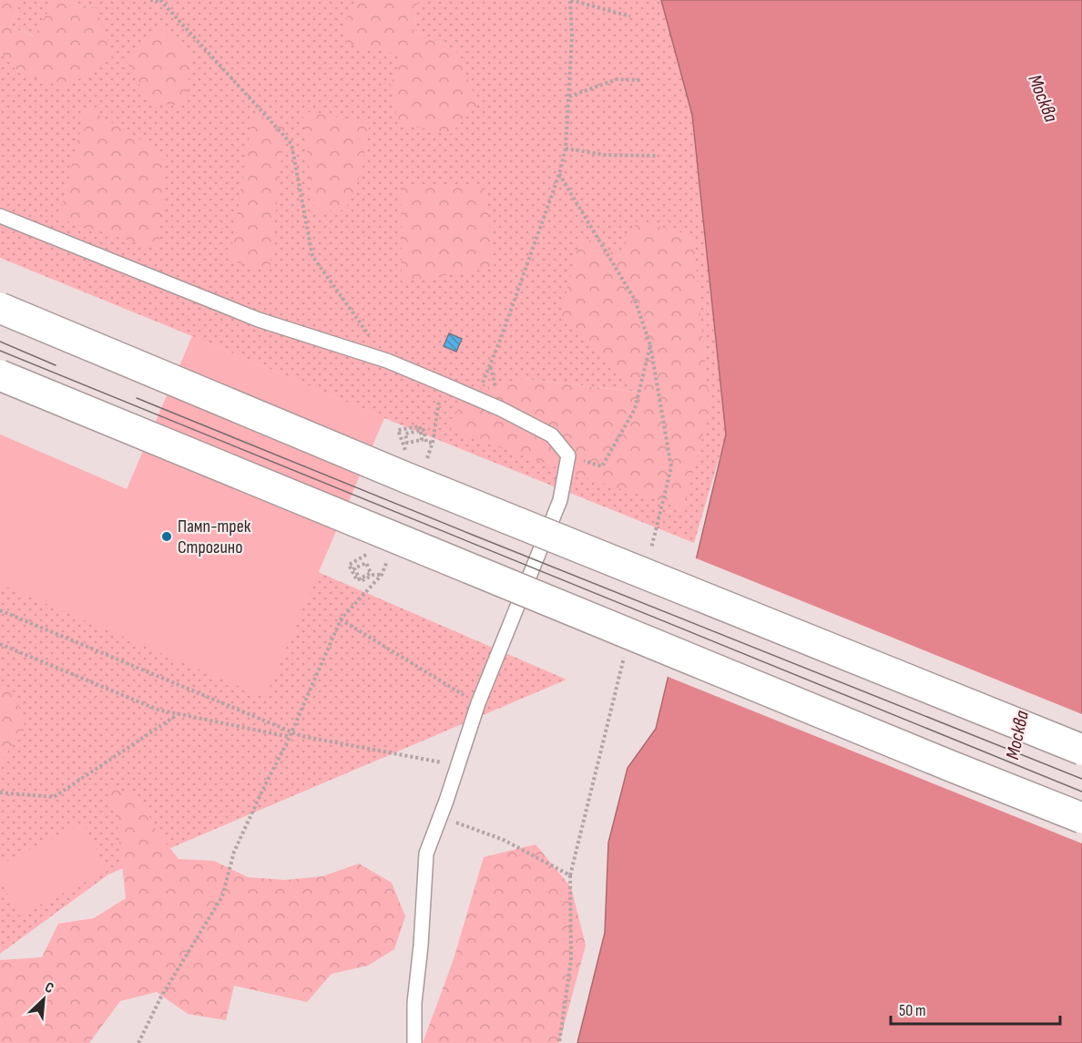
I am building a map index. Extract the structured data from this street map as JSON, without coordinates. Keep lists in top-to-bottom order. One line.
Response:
{"water":["Москва"],"places":["Памп-трек Строгино"],"scale_bar":"50 m","north":"top right"}
